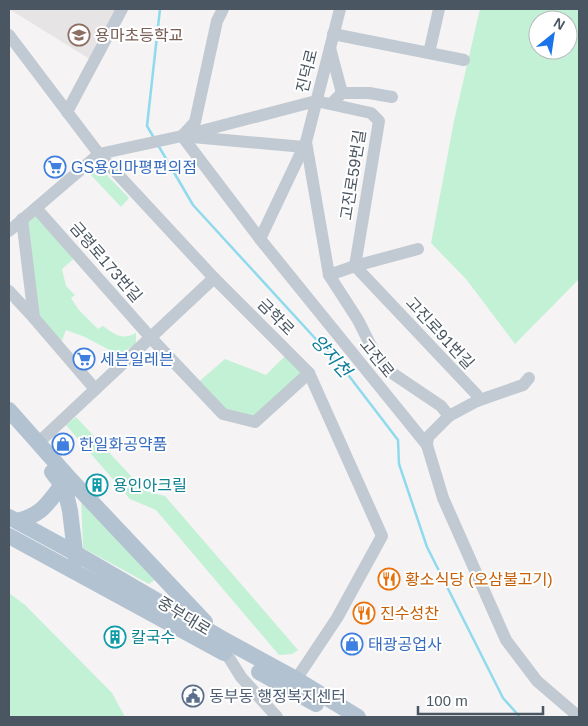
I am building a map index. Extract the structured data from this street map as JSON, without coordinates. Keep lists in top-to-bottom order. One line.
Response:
{"streets":{"main road":["중부대로"],"street":["진덕로","고진로59번길","금령로173번길","금학로","고진로91번길","고진로"]},"crossings":[["진덕로","고진로59번길"],["진덕로","고진로"],["고진로59번길","금학로"],["고진로59번길","고진로91번길"],["고진로59번길","고진로"],["금령로173번길","금학로"],["금학로","중부대로"]],"water":["양지천"],"places":{"school or university":["용마초등학교"],"supermarket":["GS용인마평편의점","세븐일레븐"],"shop":["한일화공약품","태광공업사"],"building":["용인아크릴","칼국수"],"restaurant":["황소식당 (오삼불고기)","진수성찬"],"public building":["동부동 행정복지센터"]},"scale_bar":"100 m","north":"top right"}
